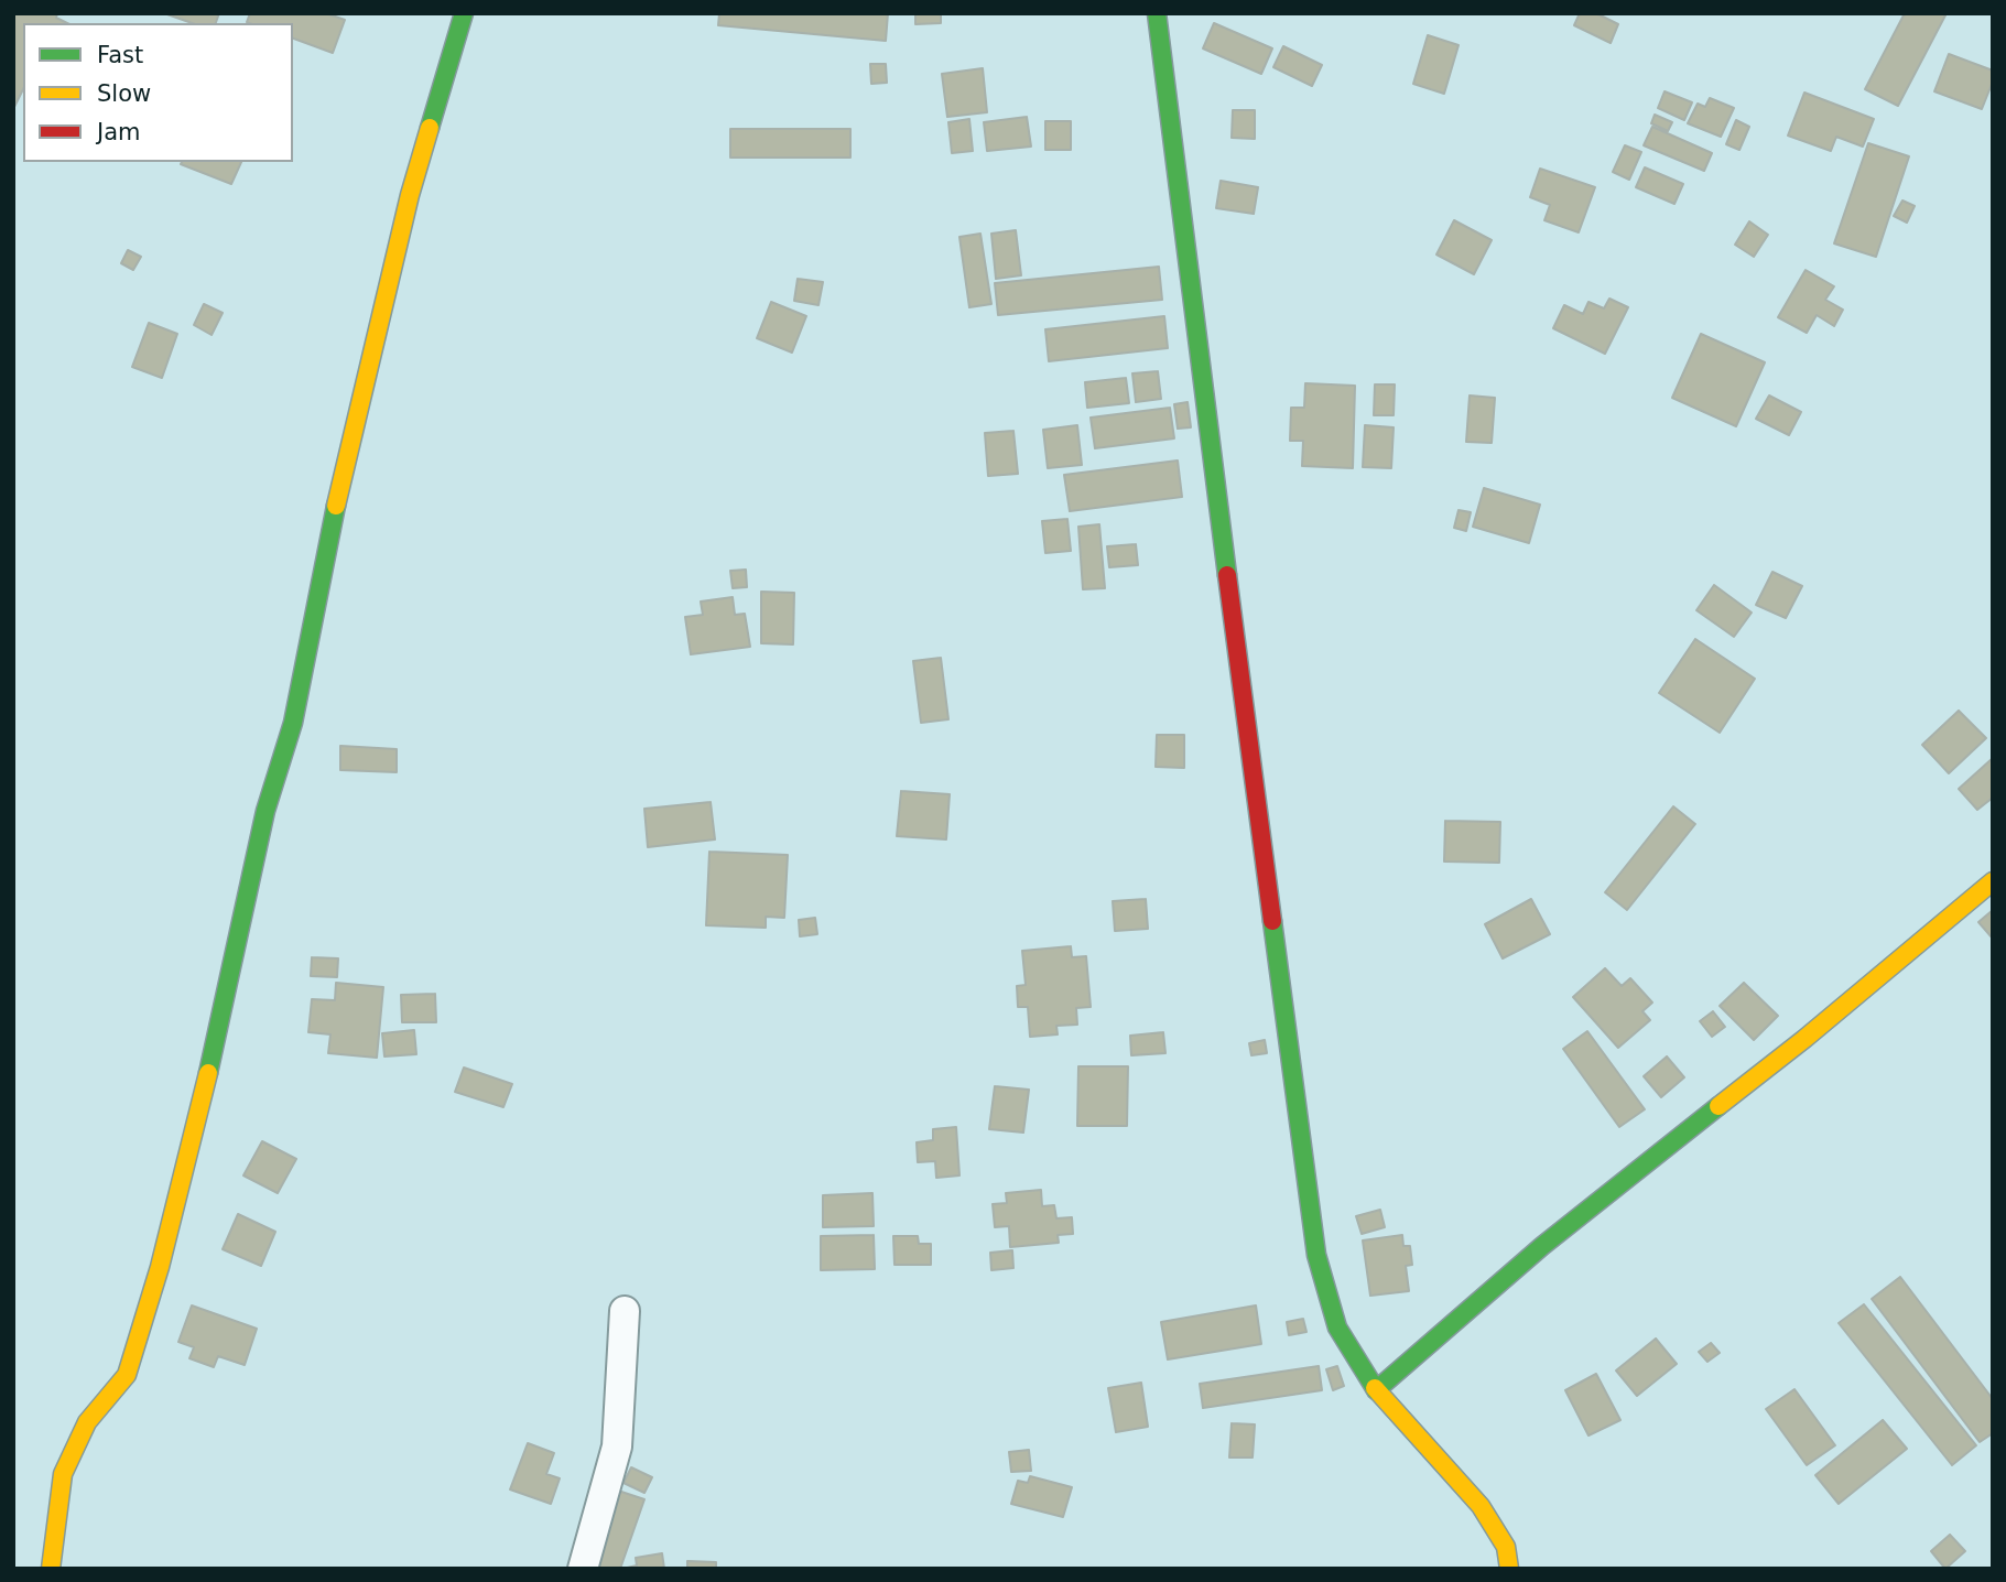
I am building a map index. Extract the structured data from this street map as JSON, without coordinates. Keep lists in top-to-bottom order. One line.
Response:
{"legend":["Fast","Slow","Jam"]}
